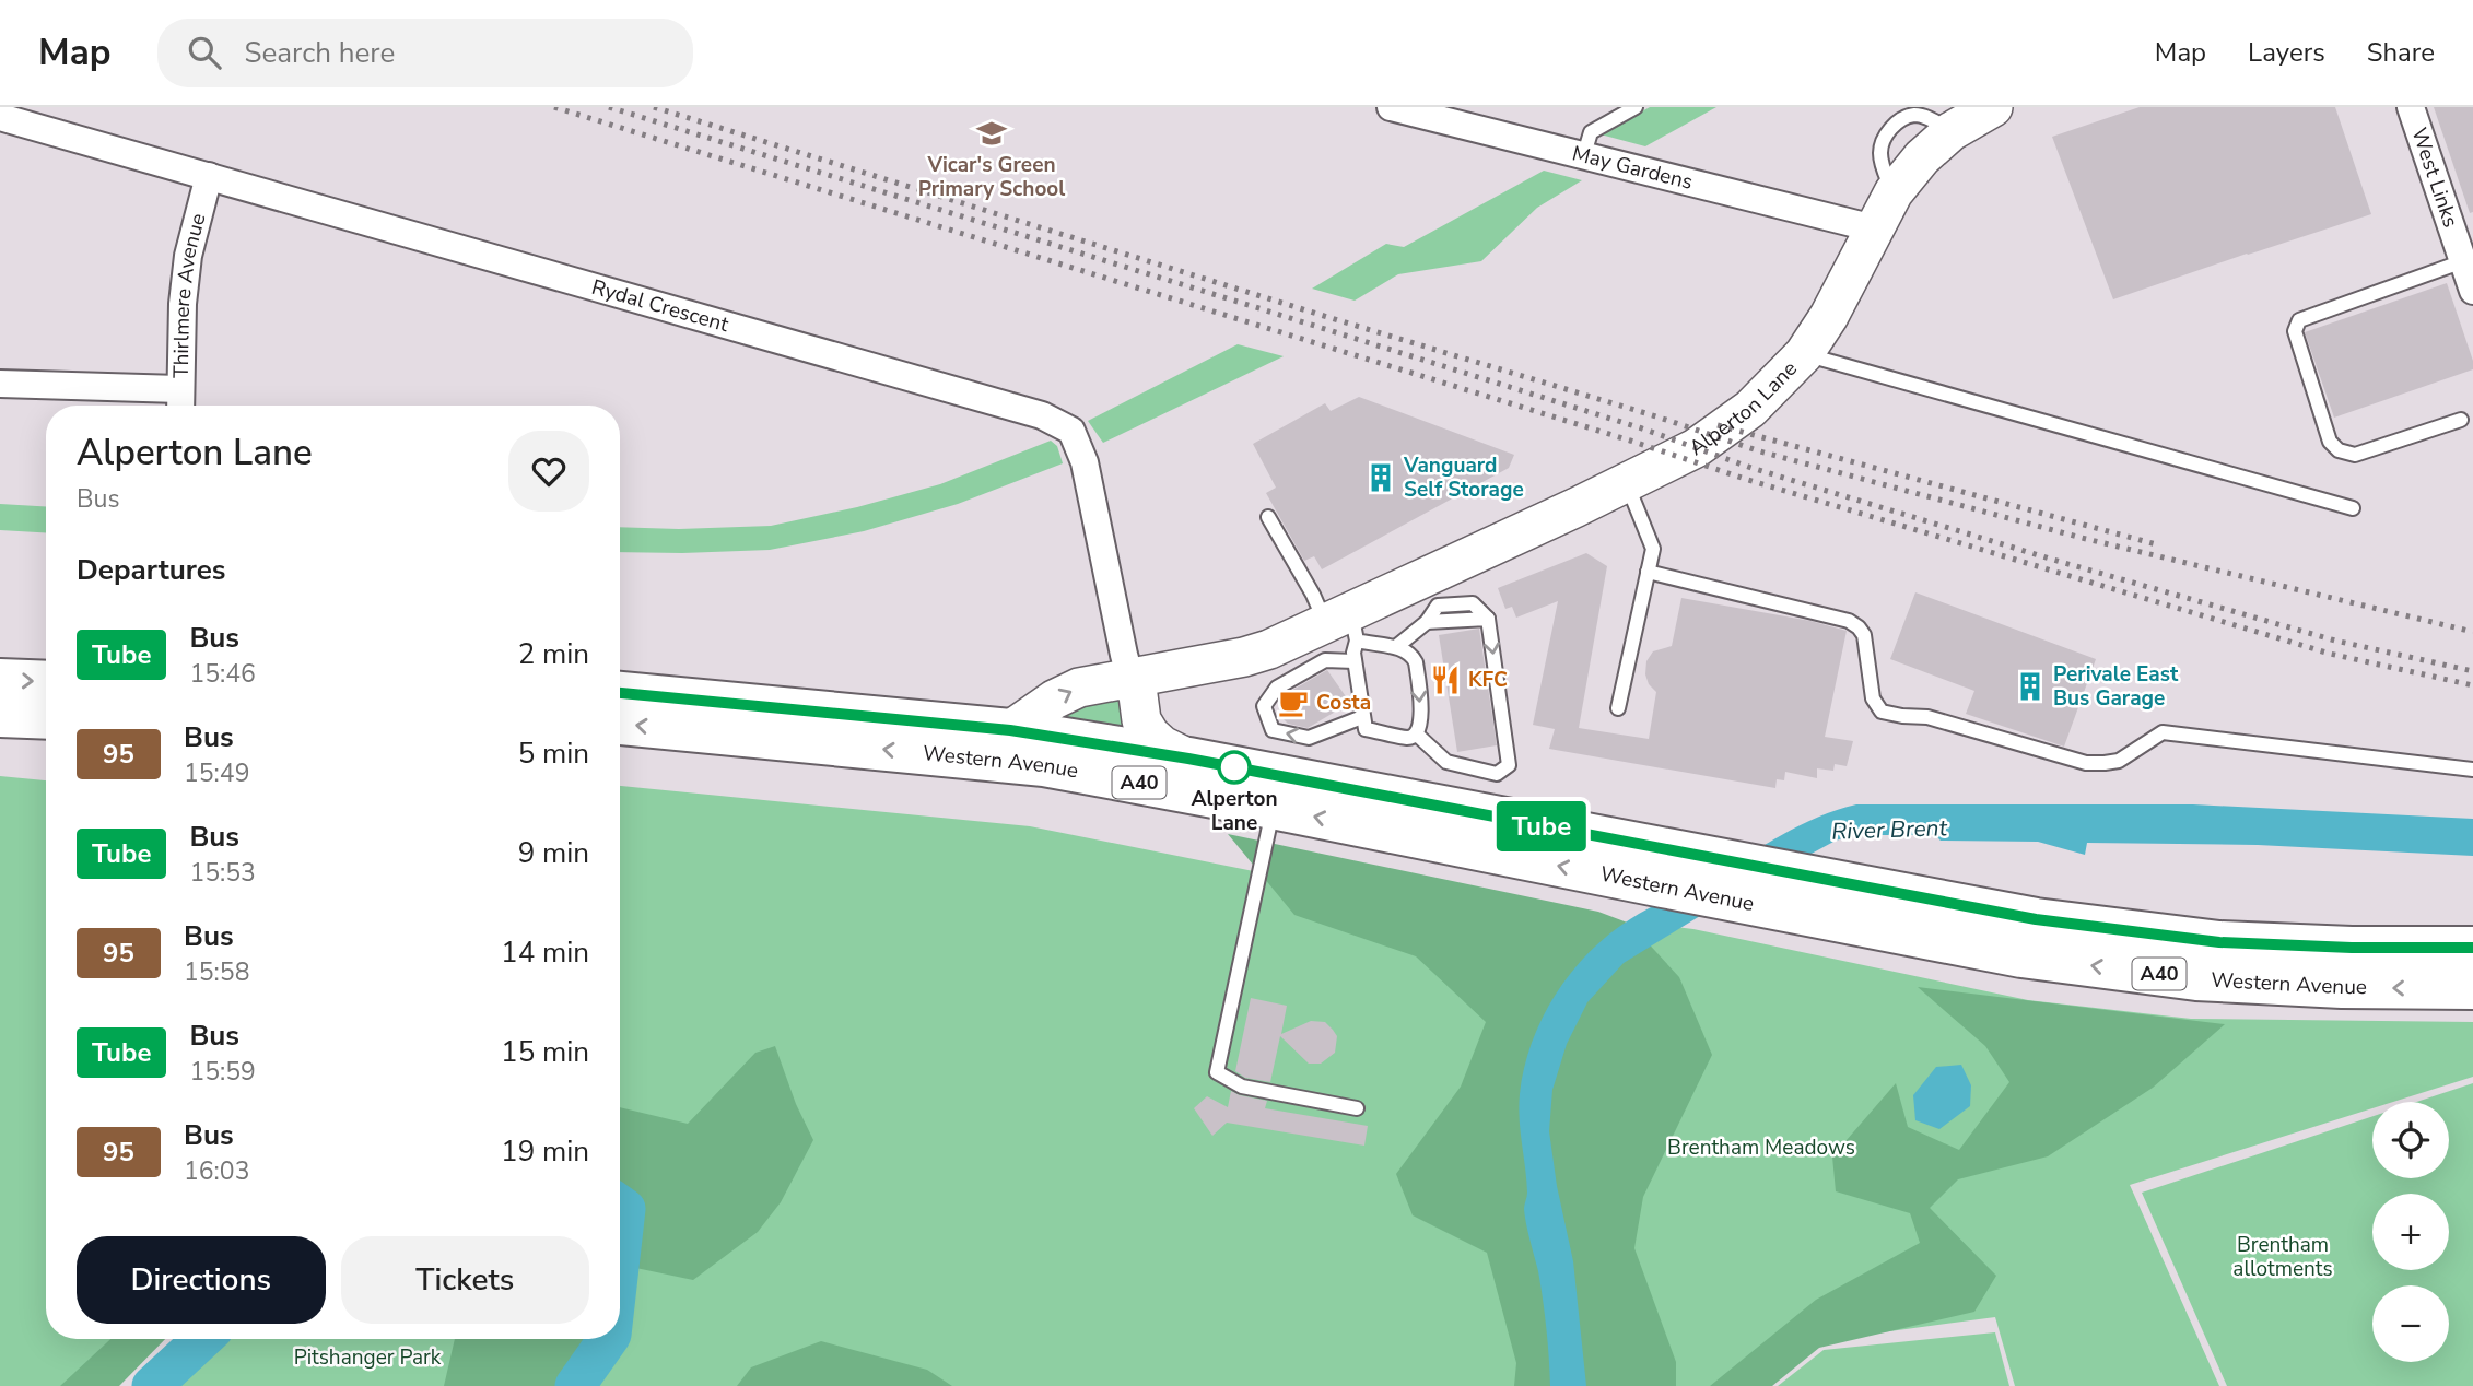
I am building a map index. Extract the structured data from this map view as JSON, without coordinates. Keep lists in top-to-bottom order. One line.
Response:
{"streets":{"highway":["Western Avenue","A40"],"main road":["Alperton Lane"],"street":["May Gardens","West Links","Thirlmere Avenue","Rydal Crescent"]},"crossings":[["May Gardens","Alperton Lane"],["Thirlmere Avenue","Rydal Crescent"],["Rydal Crescent","Alperton Lane"],["Alperton Lane","Western Avenue"]],"water":["River Brent"],"parks":["Brentham Meadows","Brentham allotments","Pitshanger Park"],"places":{"school or university":["Vicar's Green Primary School"],"building":["Vanguard Self Storage","Perivale East Bus Garage"],"restaurant":["KFC"],"cafe":["Costa"],"other":["Alperton Lane"]},"lines":["bus line Tube"],"page":{"header":"Map","search":"Search here","nav":["Map","Layers","Share"],"on_map":"Tube","heading":[["Alperton Lane","Bus"],"Departures"],"list":[{"mark":"Tube","name":"Bus","note":"15:46","value":"2 min"},{"mark":"95","name":"Bus","note":"15:49","value":"5 min"},{"mark":"Tube","name":"Bus","note":"15:53","value":"9 min"},{"mark":"95","name":"Bus","note":"15:58","value":"14 min"},{"mark":"Tube","name":"Bus","note":"15:59","value":"15 min"},{"mark":"95","name":"Bus","note":"16:03","value":"19 min"}],"map_buttons":["+","−"],"buttons":["Directions","Tickets"]}}
